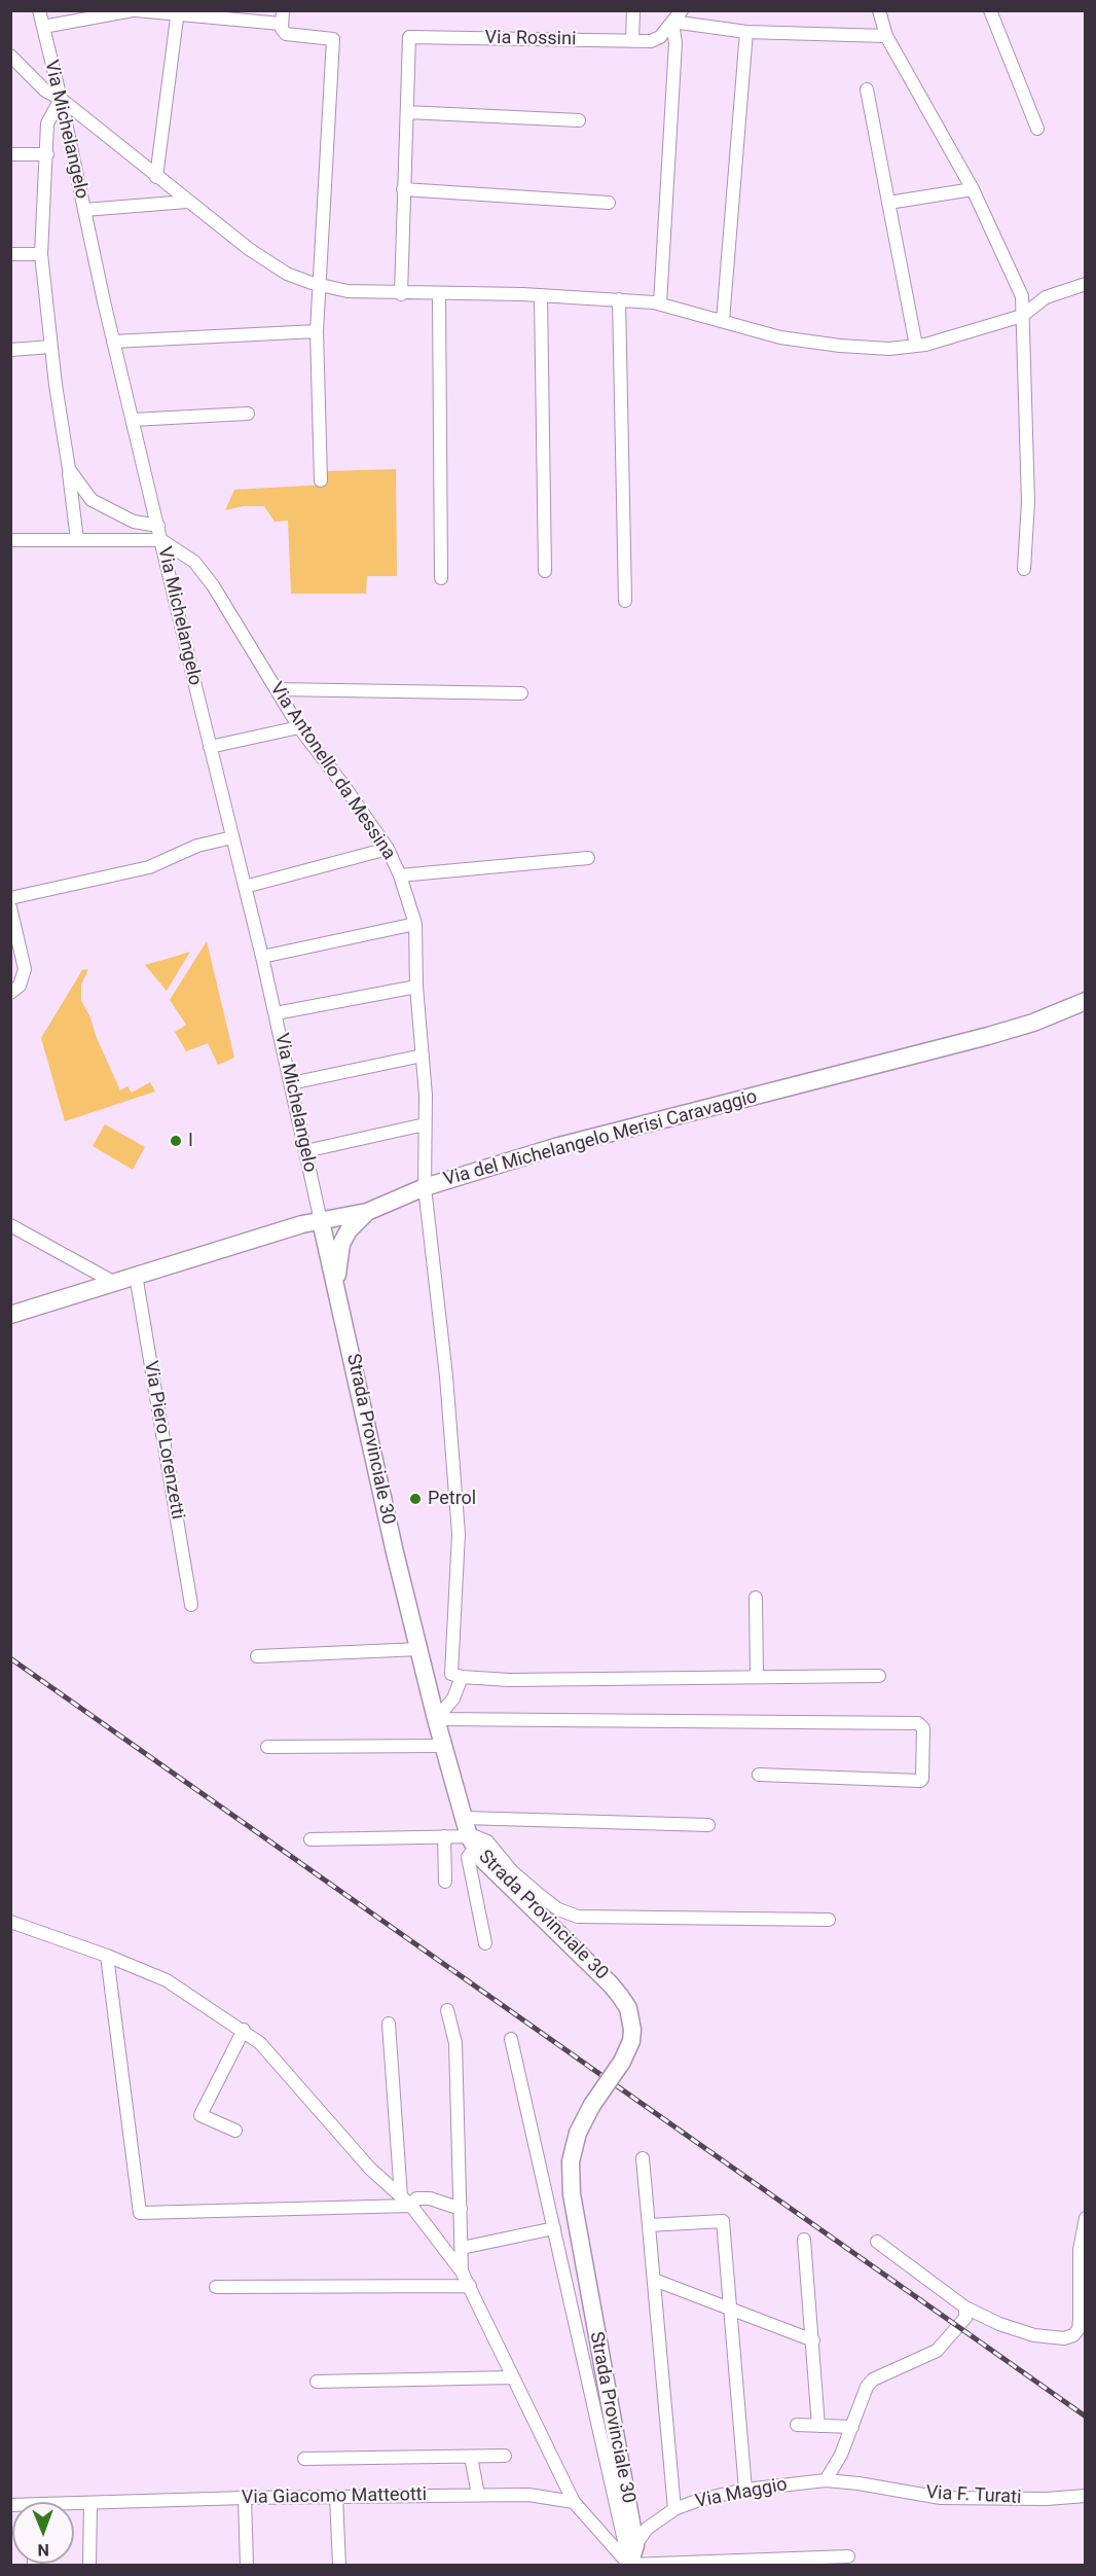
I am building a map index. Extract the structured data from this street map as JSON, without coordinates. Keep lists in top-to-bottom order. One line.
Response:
{"streets":{"street":["Via Rossini","Via Michelangelo","Via Antonello da Messina","Via del Michelangelo Merisi Caravaggio","Strada Provinciale 30","Via Piero Lorenzetti","Via Maggio","Via F. Turati","Via Giacomo Matteotti"]},"crossings":[["Via Michelangelo","Via Antonello da Messina"],["Via Michelangelo","Via del Michelangelo Merisi Caravaggio"],["Via Michelangelo","Strada Provinciale 30"],["Via Antonello da Messina","Via del Michelangelo Merisi Caravaggio"],["Via del Michelangelo Merisi Caravaggio","Strada Provinciale 30"],["Via del Michelangelo Merisi Caravaggio","Via Piero Lorenzetti"],["Strada Provinciale 30","Via Maggio"],["Via Maggio","Via F. Turati"]],"places":["I","Petrol"],"north":"bottom"}
